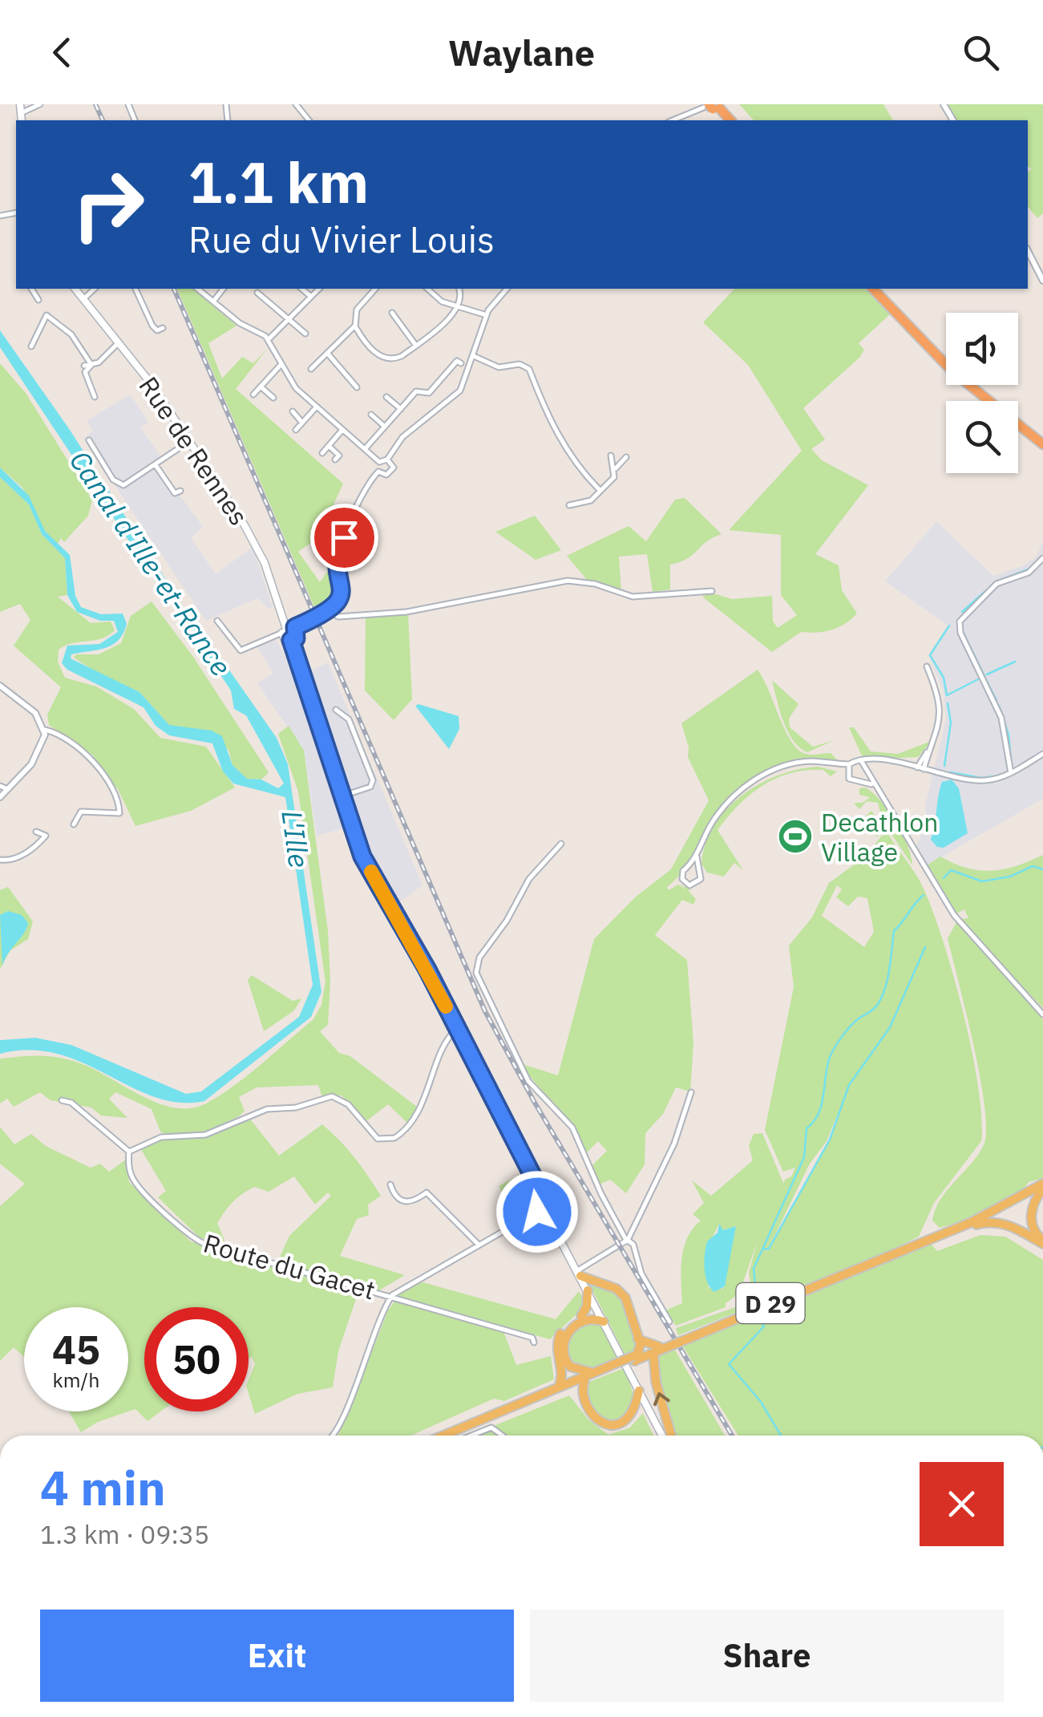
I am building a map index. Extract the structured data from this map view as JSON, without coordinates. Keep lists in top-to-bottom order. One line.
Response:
{"streets":{"main road":["Rue de Rennes","D 29"],"street":["Route du Gacet"]},"water":["Canal d'Ille-et-Rance","L'Ille"],"places":{"sports":["Decathlon Village"]},"page":{"header":"Waylane","turn":["1.1 km","Rue du Vivier Louis"],"speed":"45 km/h","limit":"50","heading":["4 min","1.3 km · 09:35"],"buttons":["Exit","Share"]}}
